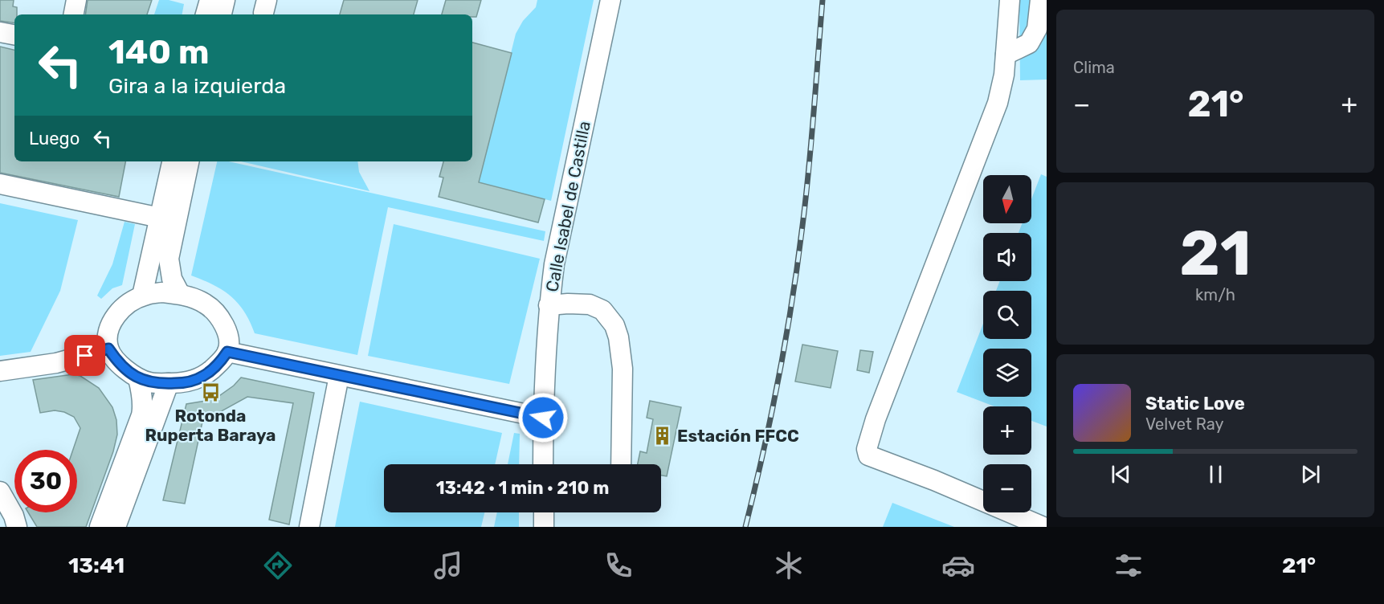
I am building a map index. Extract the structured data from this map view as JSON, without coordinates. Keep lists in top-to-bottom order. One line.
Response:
{"streets":{"street":["Calle Isabel de Castilla"]},"places":{"bus stop":["Rotonda Ruperta Baraya"],"building":["Estación FFCC"]},"north":"bottom","page":{"tile":["Clima",["21","km/h"]],"turn":["140 m","Gira a la izquierda"],"heat":["−","21°","+"],"then":"Luego","map_buttons":["+","−"],"song":["Static Love","Velvet Ray"],"limit":"30","trip":"13:42 · 1 min · 210 m","tabs":["13:41","21°"]}}
